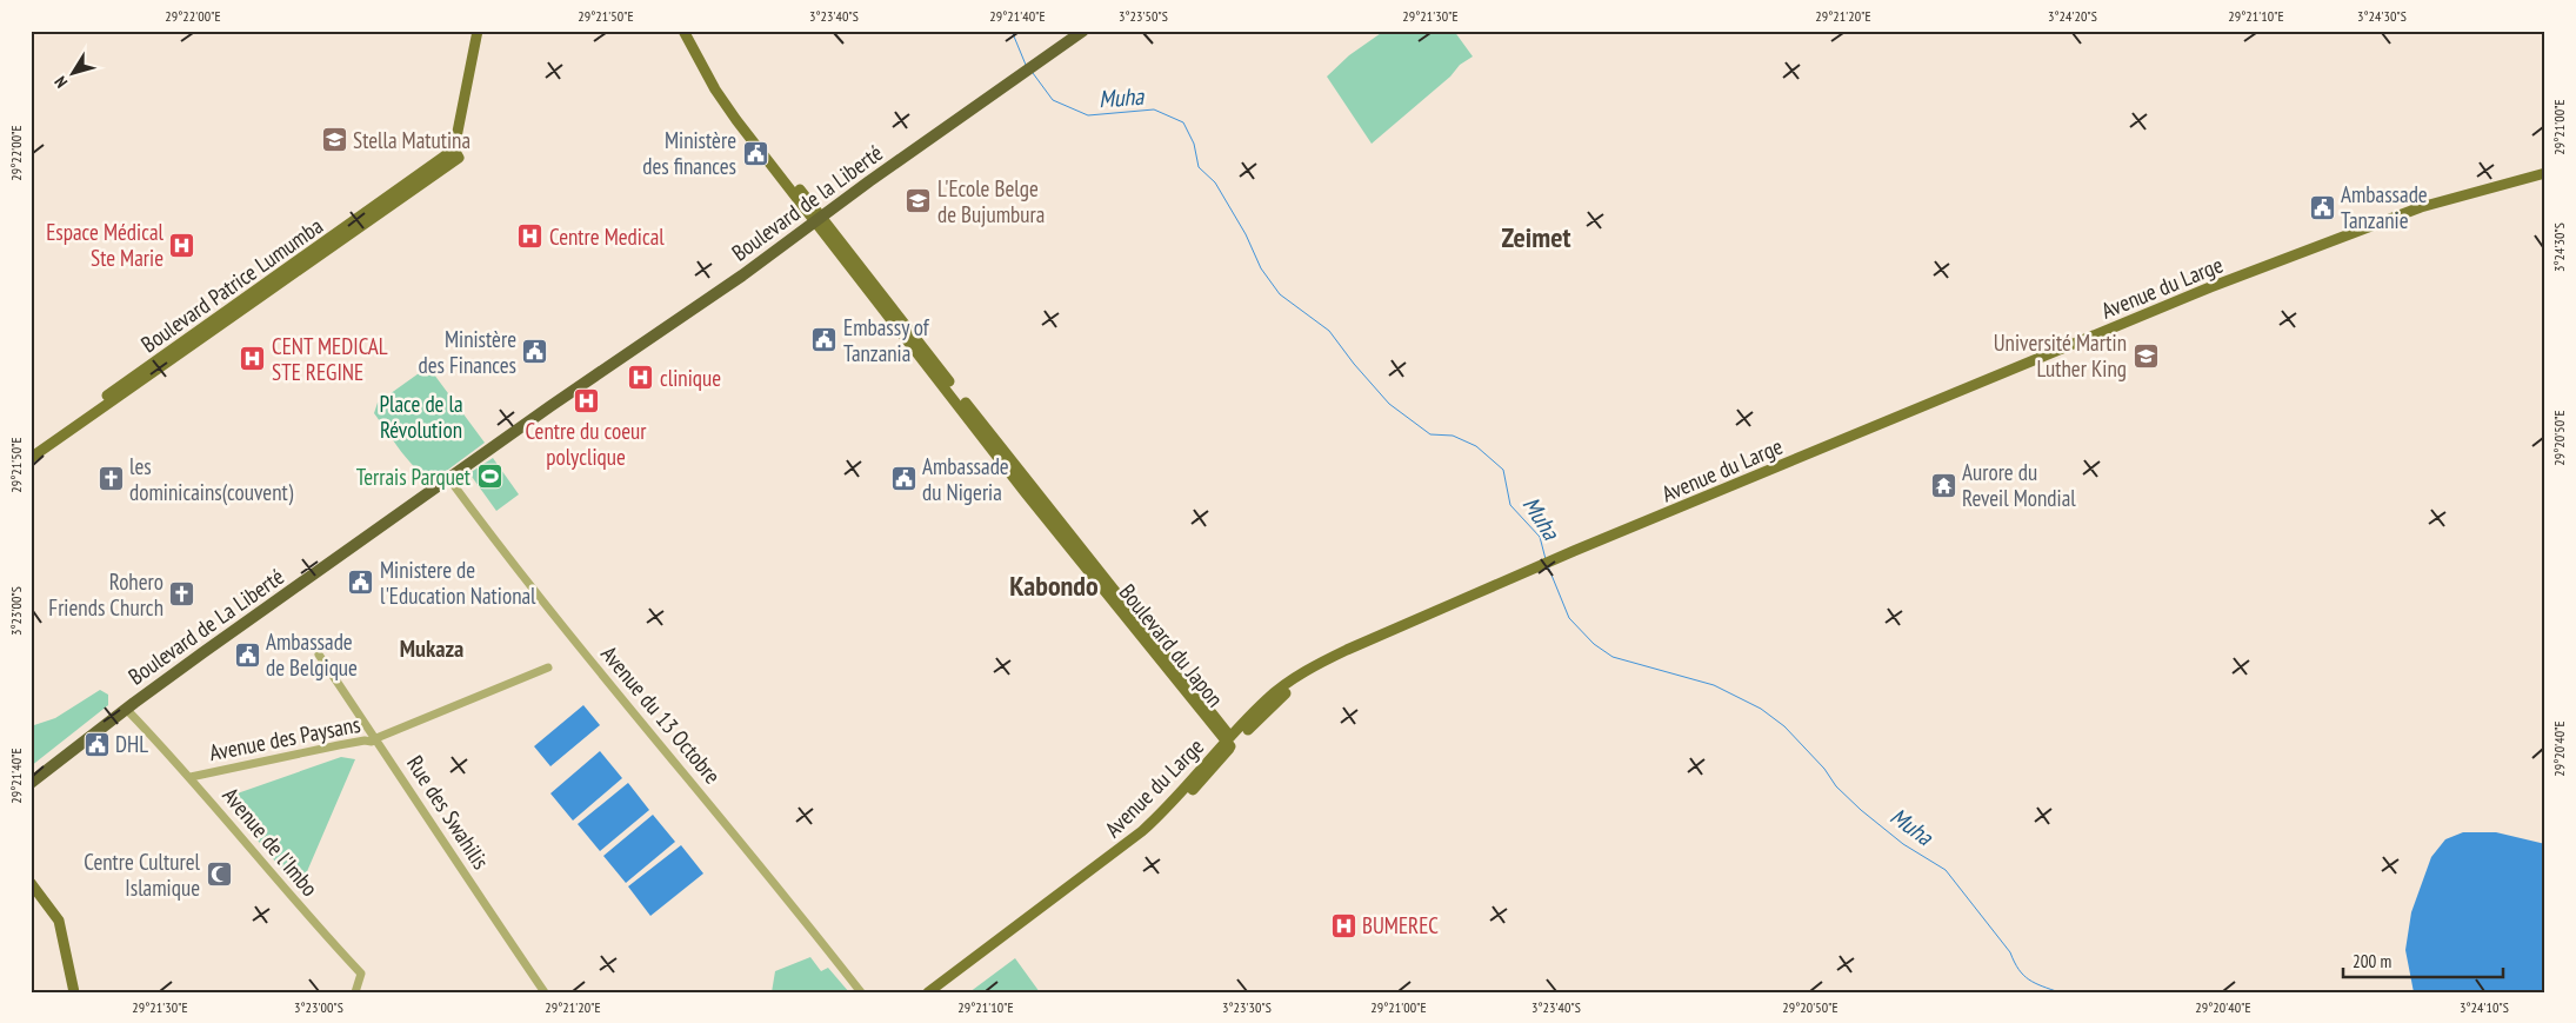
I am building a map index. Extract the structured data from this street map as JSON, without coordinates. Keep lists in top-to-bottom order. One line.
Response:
{"streets":{"highway":["Boulevard de la Liberté","Boulevard de La Liberté"],"main road":["Boulevard Patrice Lumumba","Avenue du Large","Boulevard du Japon"],"street":["Avenue du 13 Octobre","Avenue des Paysans","Rue des Swahilis","Avenue de l'Imbo"]},"crossings":[["Boulevard de la Liberté","Boulevard de La Liberté"],["Boulevard de la Liberté","Boulevard du Japon"],["Avenue du Large","Boulevard du Japon"],["Boulevard de La Liberté","Avenue du 13 Octobre"],["Boulevard de La Liberté","Avenue de l'Imbo"],["Avenue des Paysans","Rue des Swahilis"],["Avenue des Paysans","Avenue de l'Imbo"]],"districts":["Zeimet","Kabondo","Mukaza"],"water":["Muha"],"parks":["Place de la Révolution"],"places":{"school or university":["Stella Matutina","L'Ecole Belge de Bujumbura","Université Martin Luther King"],"public building":["Ministère des finances","Ambassade Tanzanie","Embassy of Tanzania","Ministère des Finances","Ambassade du Nigeria","Ministere de l'Education National","Ambassade de Belgique","DHL"],"hospital":["Centre Medical","Espace Médical Ste Marie","CENT MEDICAL STE REGINE","clinique","Centre du coeur polyclique","BUMEREC"],"sports":["Terrais Parquet"],"church":["les dominicains(couvent)","Rohero Friends Church"],"temple":["Aurore du Reveil Mondial"],"mosque":["Centre Culturel Islamique"]},"scale_bar":"200 m","north":"bottom left","coordinates":["29°22'00\"E","29°21'50\"E","3°23'40\"S","29°21'40\"E","3°23'50\"S","29°21'30\"E","29°21'20\"E","3°24'20\"S","29°21'10\"E","3°24'30\"S","29°21'00\"E","29°20'50\"E","3°23'00\"S","29°20'40\"E","3°23'30\"S","3°24'10\"S"]}
